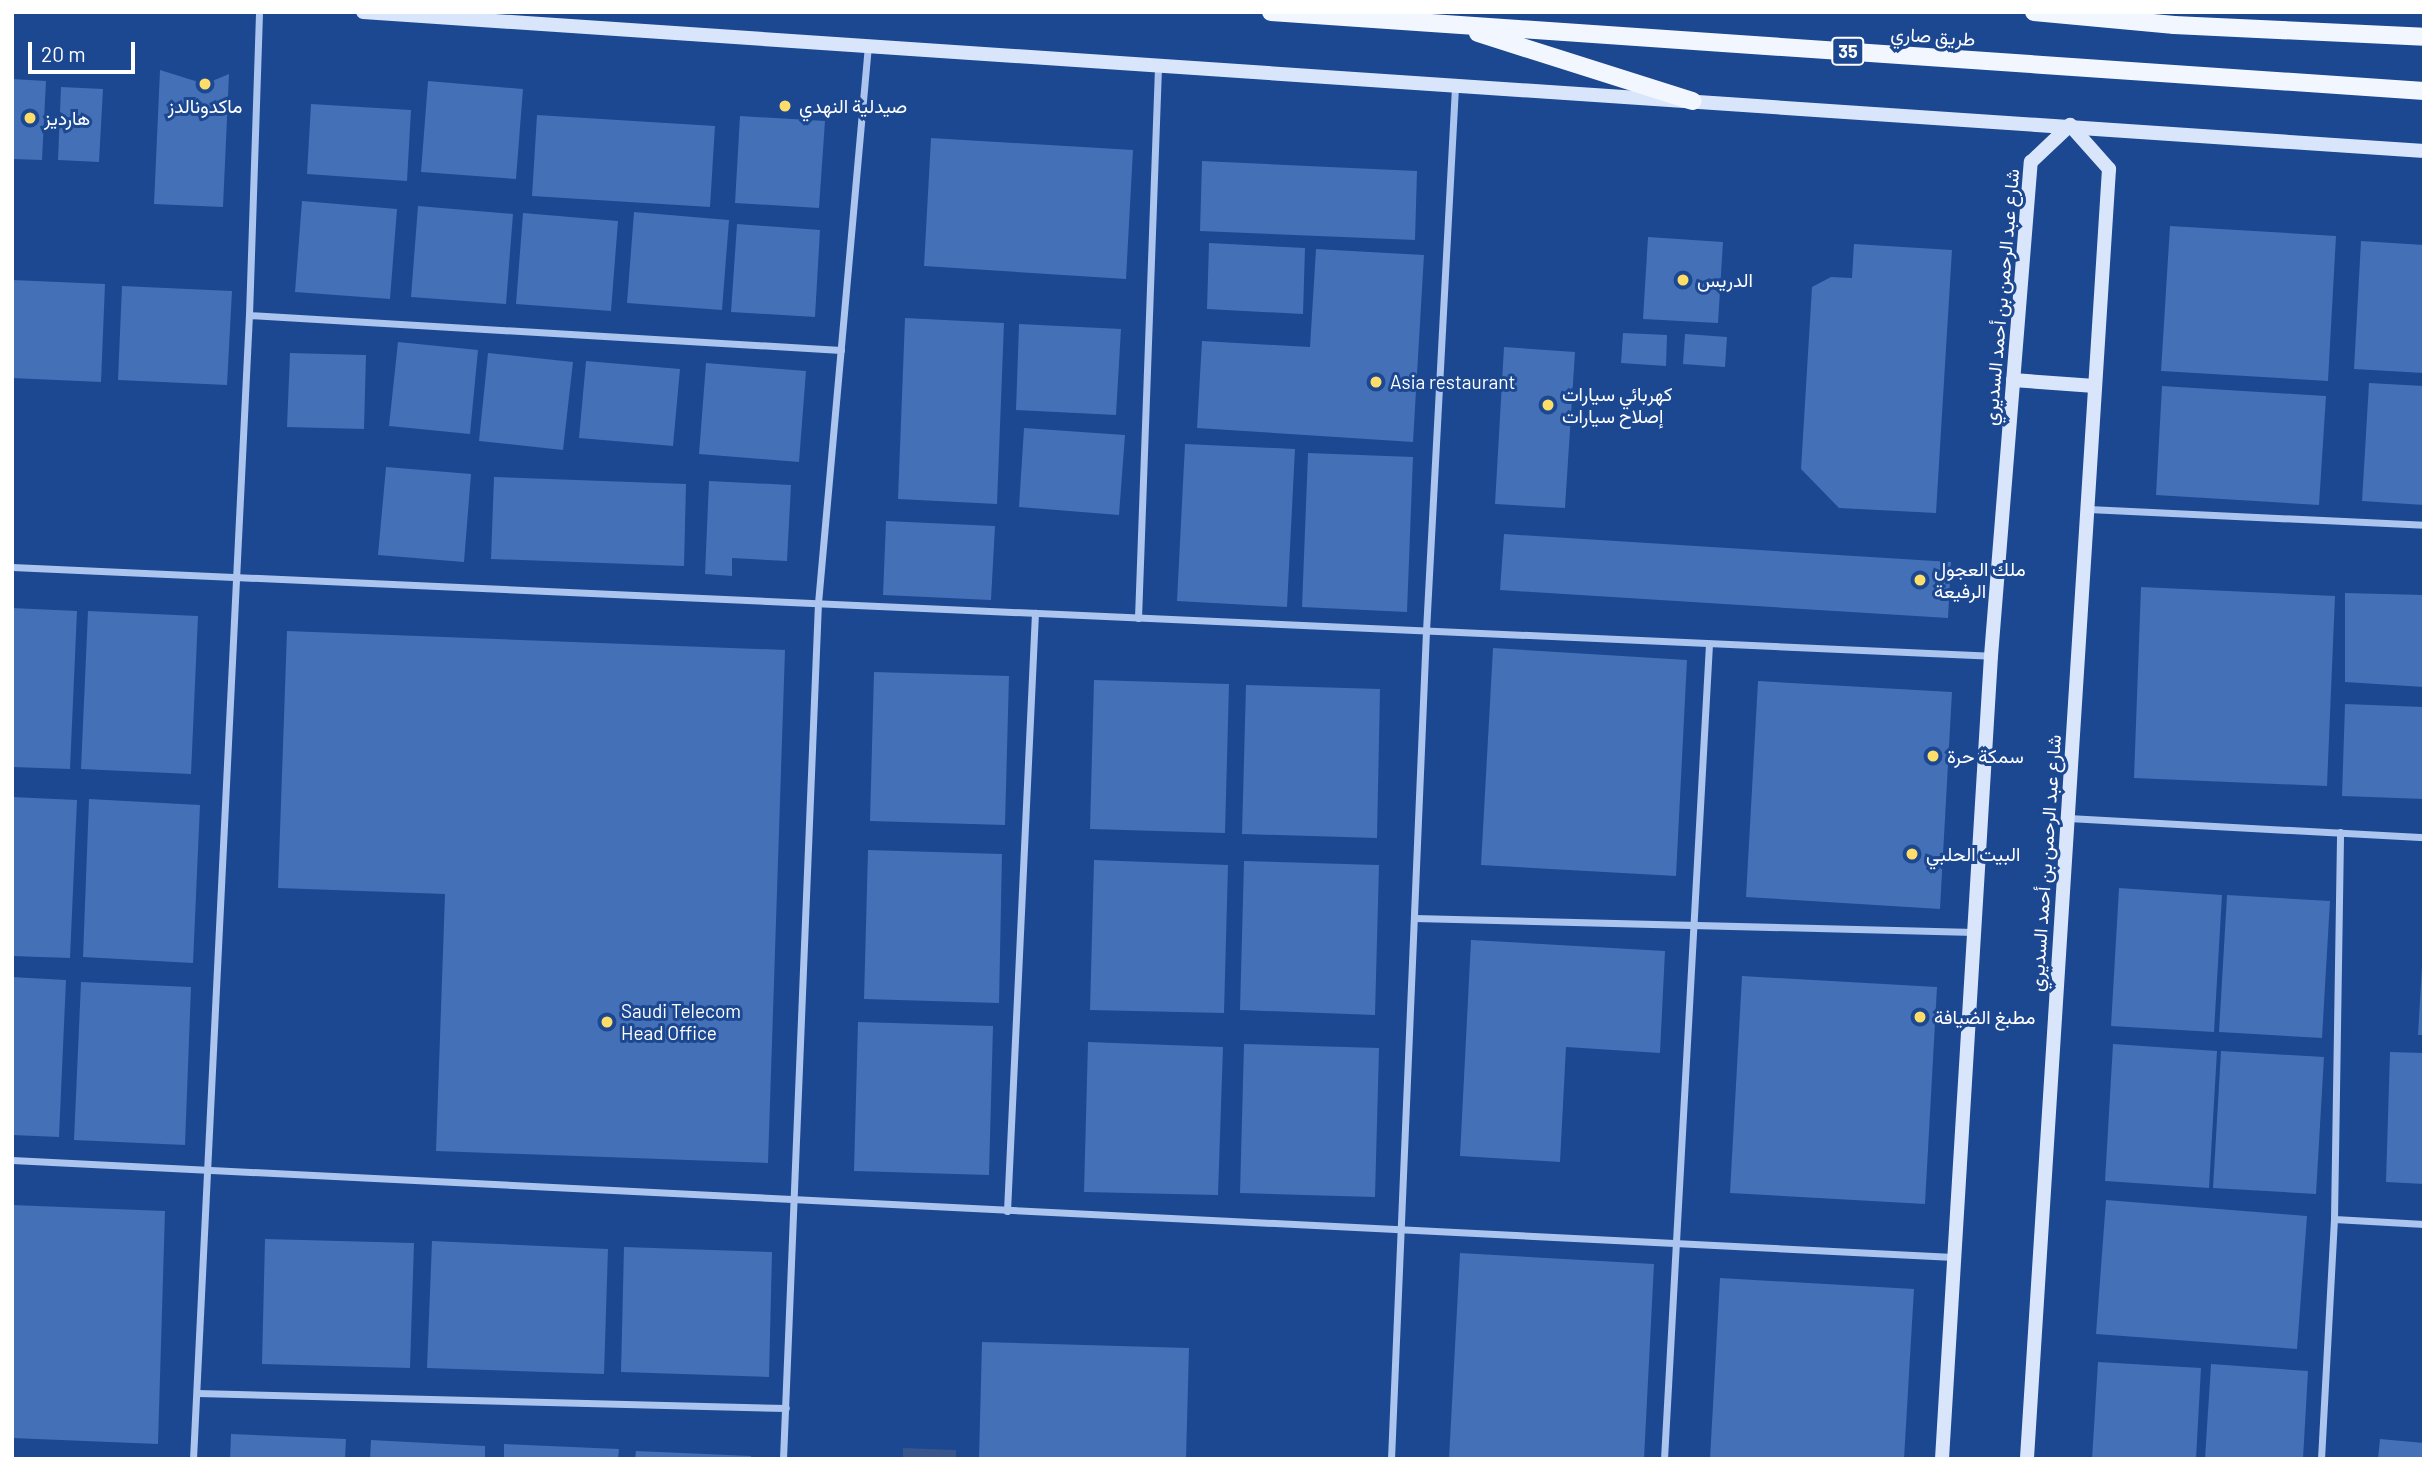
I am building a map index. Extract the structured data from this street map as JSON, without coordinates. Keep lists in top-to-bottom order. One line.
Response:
{"streets":{"main road":["طريق صاري","35"],"street":["شارع عبد الرحمن بن أحمد السديري"]},"places":["ماكدونالدز","صيدلية النهدي","هارديز","الدريس","Asia restaurant","كهربائي سيارات إصلاح سيارات","ملك العجول الرفيعة","سمكة حرة","البيت الحلبي","مطبغ الضيافة","Saudi Telecom Head Office"],"scale_bar":"20 m"}
